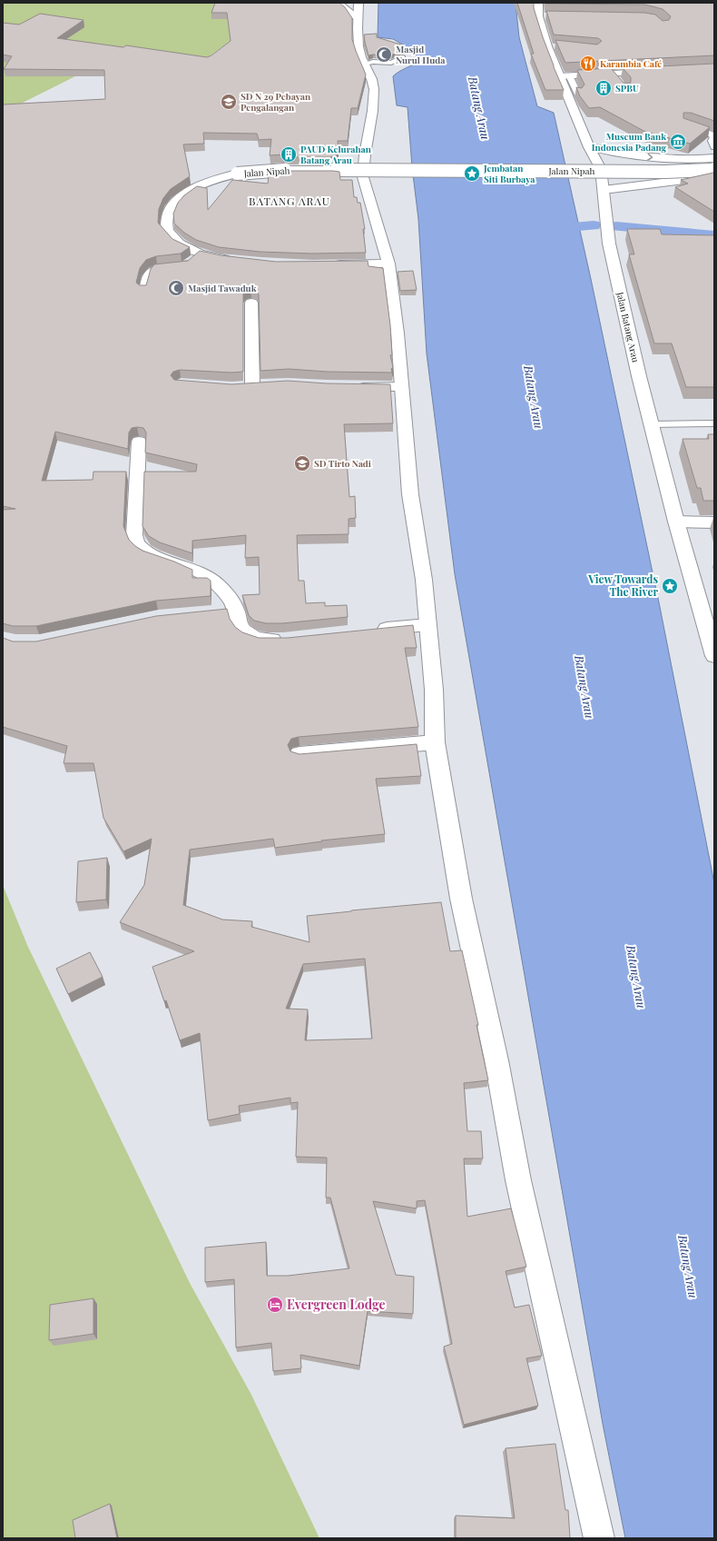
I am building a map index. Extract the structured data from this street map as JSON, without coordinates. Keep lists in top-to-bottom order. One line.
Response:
{"streets":{"street":["Jalan Nipah","Jalan Batang Arau"]},"crossings":[["Jalan Nipah","Jalan Batang Arau"]],"districts":["BATANG ARAU"],"water":["Batang Arau"],"places":{"mosque":["Masjid Nurul Huda","Masjid Tawaduk"],"restaurant":["Karambia Café"],"building":["SPBU","PAUD Kelurahan Batang Arau"],"school or university":["SD N 29 Pebayan Pengalangan","SD Tirto Nadi"],"museum":["Museum Bank Indonesia Padang"],"place":["Jembatan Siti Burbaya","View Towards The River"],"hotel":["Evergreen Lodge"]}}
